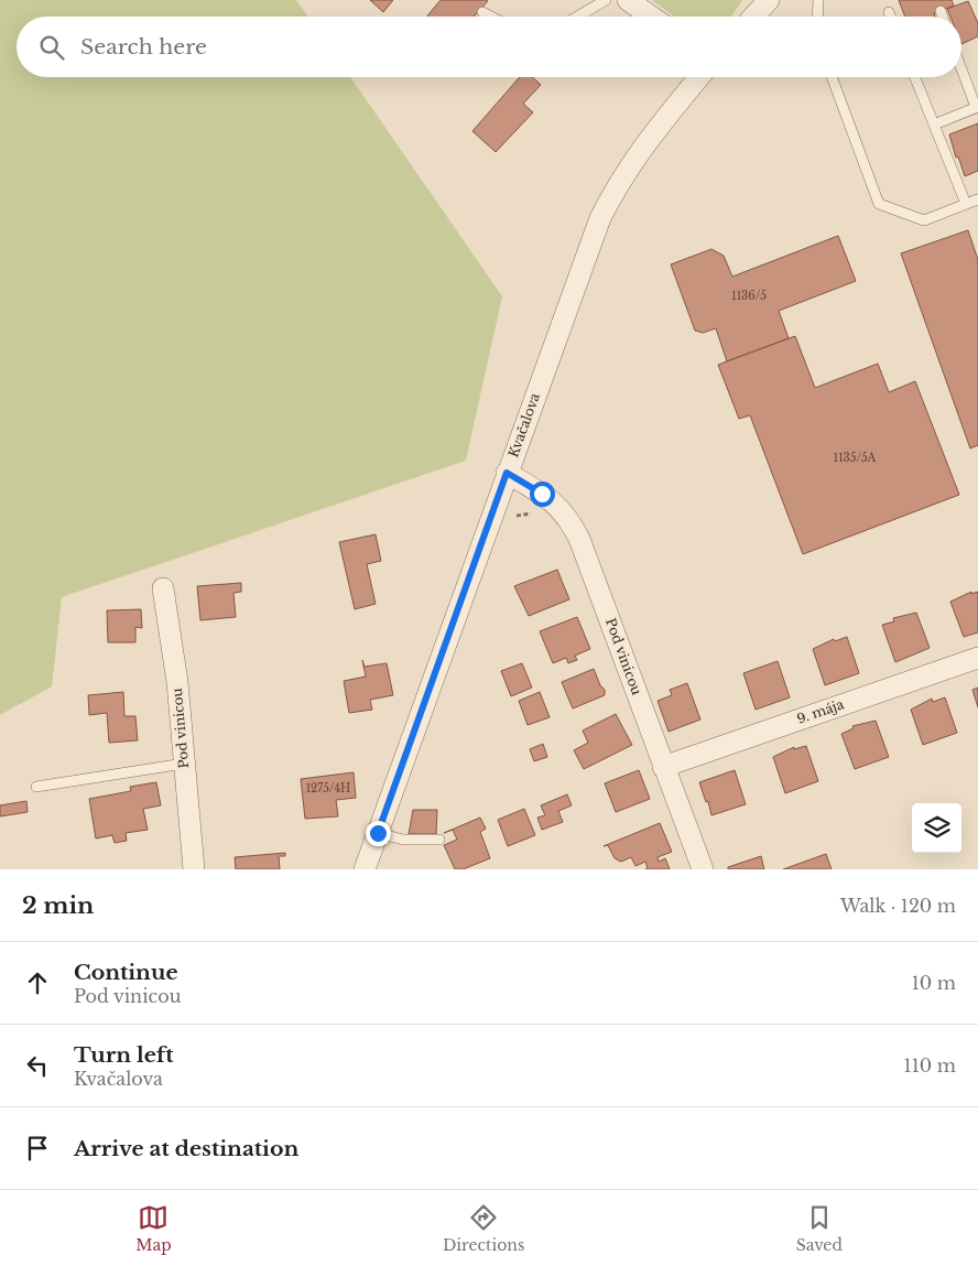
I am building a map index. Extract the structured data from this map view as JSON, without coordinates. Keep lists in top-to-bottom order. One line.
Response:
{"streets":{"street":["Kvačalova","Pod vinicou","9. mája"]},"crossings":[["Kvačalova","Pod vinicou"],["Pod vinicou","9. mája"]],"house_numbers":["1136/5","1135/5A","1275/4H"],"page":{"search":"Search here","heading":["2 min","Walk · 120 m"],"list":[["Continue","Pod vinicou","10 m"],["Turn left","Kvačalova","110 m"],"Arrive at destination"],"nav":["Map","Directions","Saved"]}}
